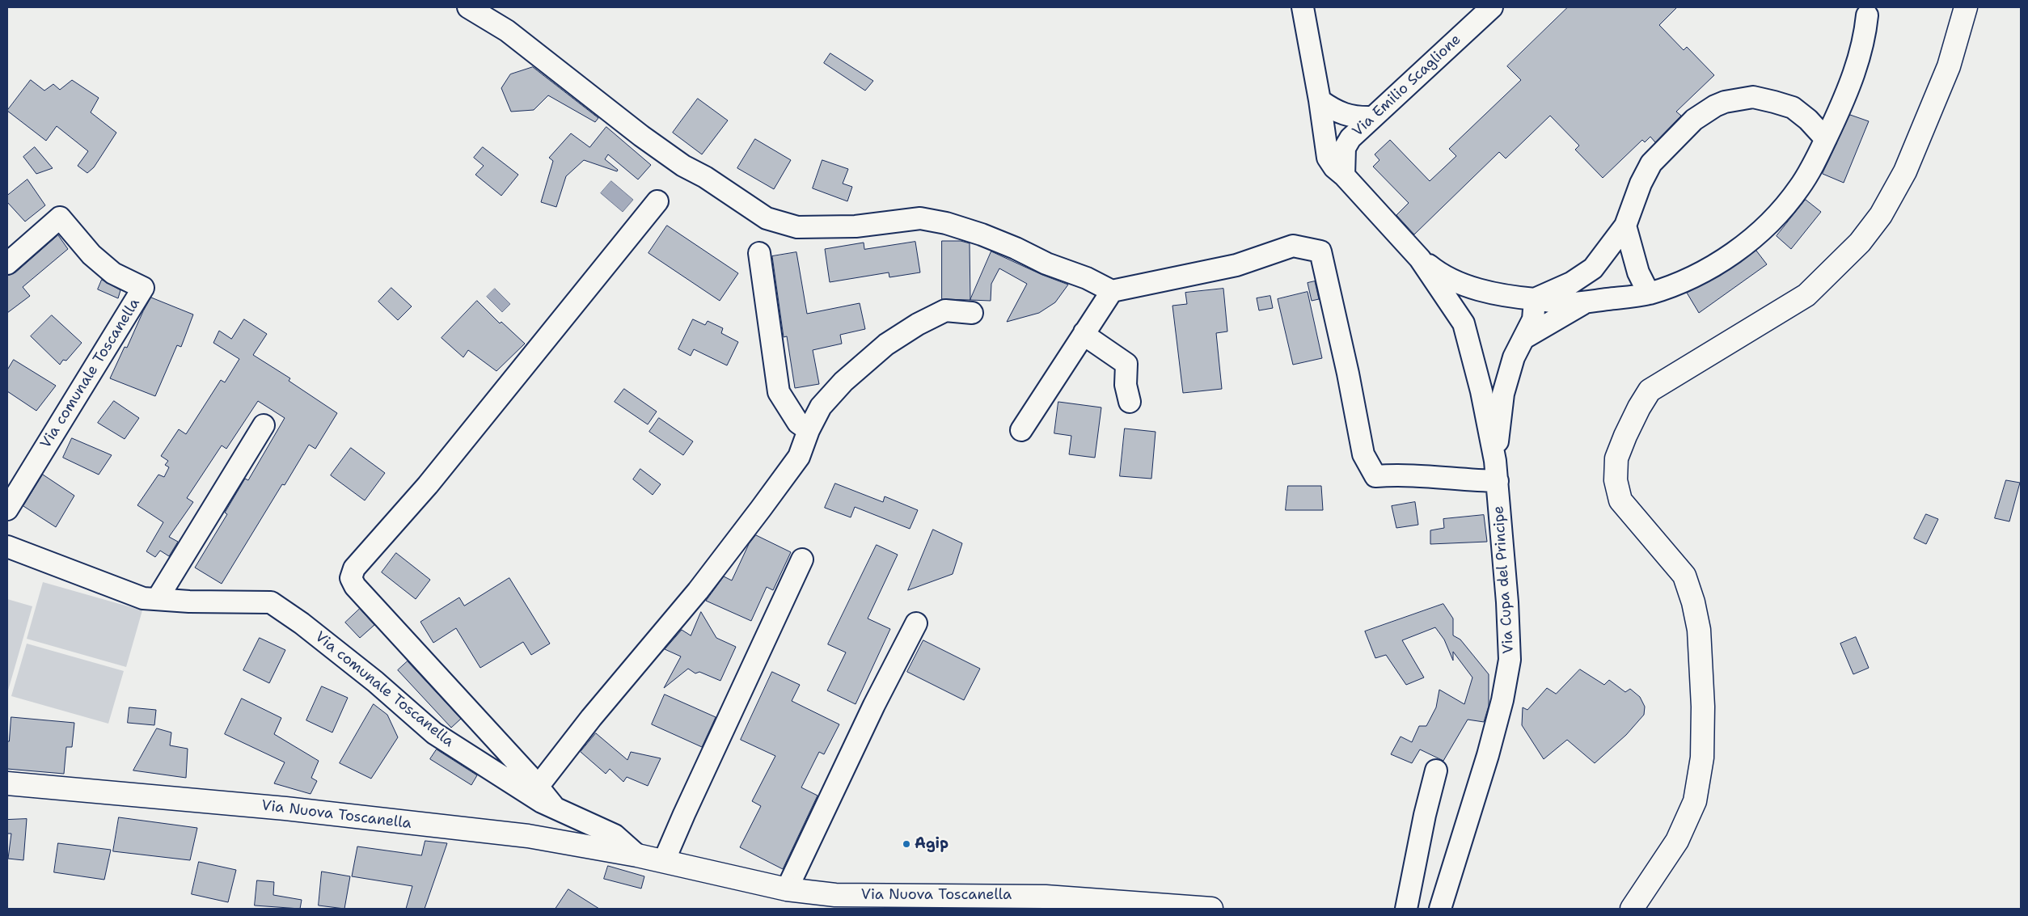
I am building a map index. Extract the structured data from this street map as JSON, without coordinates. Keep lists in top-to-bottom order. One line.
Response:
{"streets":{"main road":["Via Nuova Toscanella"],"street":["Via Emilio Scaglione","Via comunale Toscanella","Via Cupa del Principe"]},"crossings":[["Via Emilio Scaglione","Via Cupa del Principe"],["Via comunale Toscanella","Via Nuova Toscanella"]],"places":["Agip"]}
